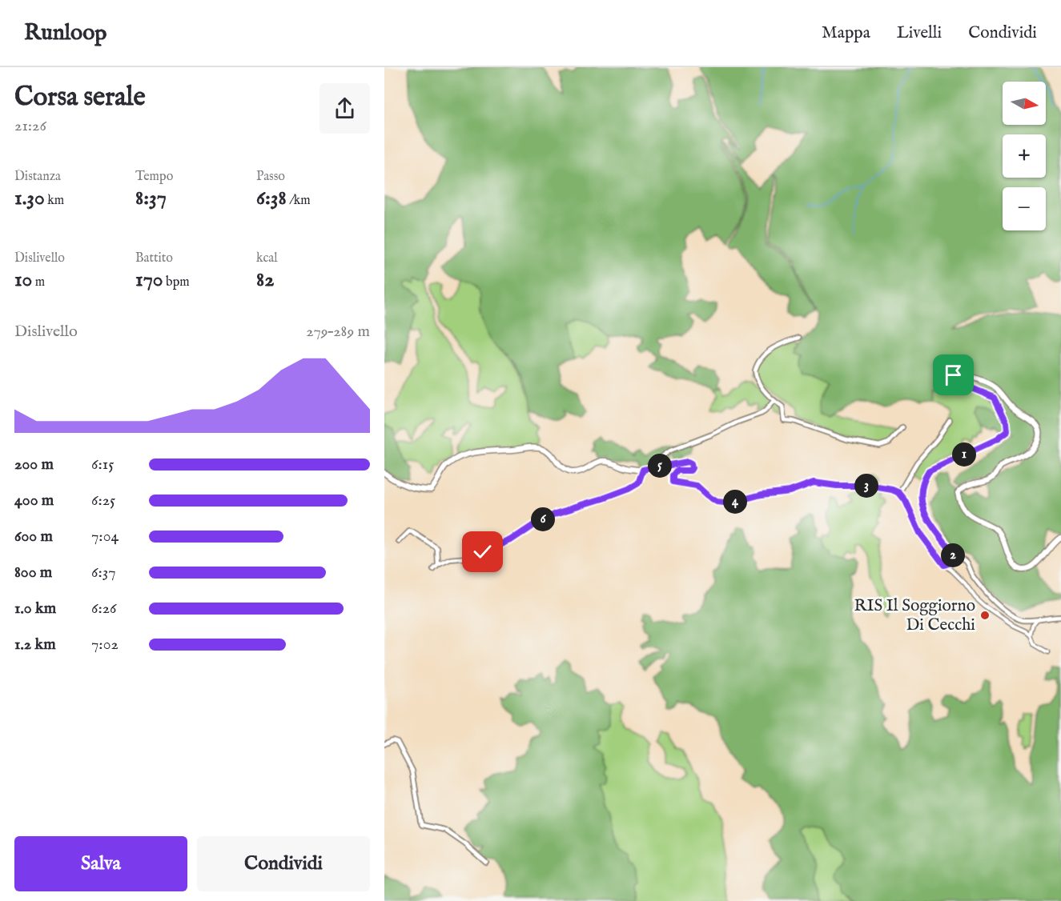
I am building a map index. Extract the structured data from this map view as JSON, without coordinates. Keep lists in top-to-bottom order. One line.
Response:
{"places":["RIS Il Soggiorno Di Cecchi"],"north":"right","page":{"header":"Runloop","nav":["Mappa","Livelli","Condividi"],"heading":["Corsa serale","21:26"],"map_buttons":["+","−"],"stats":[["Distanza","1.30 km"],["Tempo","8:37"],["Passo","6:38 /km"],["Dislivello","10 m"],["Battito","170 bpm"],["kcal","82"]],"chart":["Dislivello","279–289 m"],"pins":["1","5","3","4","6","2"],"list":[{"name":"200 m","note":"6:15"},{"name":"400 m","note":"6:25"},{"name":"600 m","note":"7:04"},{"name":"800 m","note":"6:37"},{"name":"1.0 km","note":"6:26"},{"name":"1.2 km","note":"7:02"}],"buttons":["Salva","Condividi"]}}
